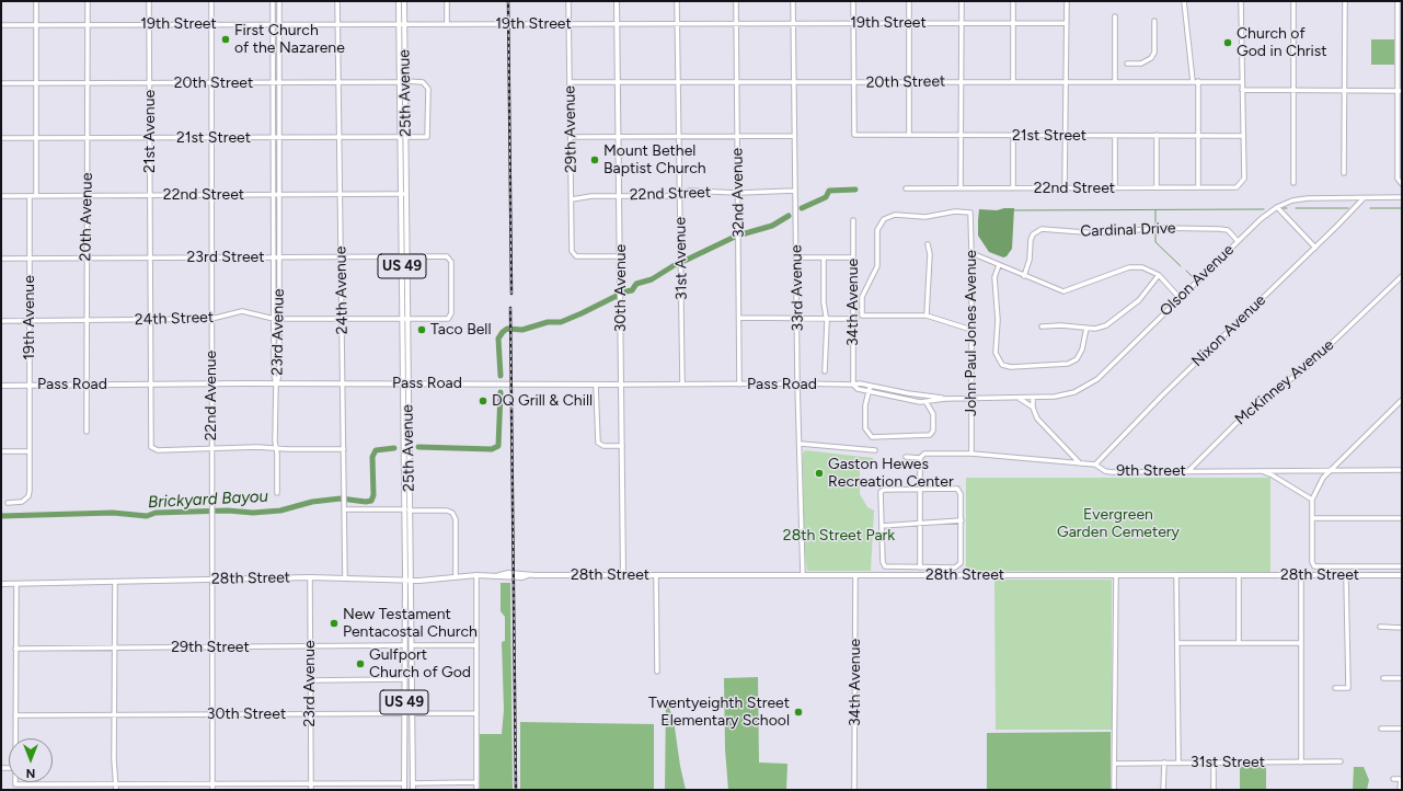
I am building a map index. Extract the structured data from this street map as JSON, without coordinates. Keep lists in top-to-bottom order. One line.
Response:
{"streets":{"main road":["25th Avenue","US 49","30th Avenue","Pass Road","28th Street"],"street":["19th Street","20th Street","29th Avenue","21st Avenue","21st Street","22nd Street","32nd Avenue","20th Avenue","Cardinal Drive","23rd Street","31st Avenue","Olson Avenue","33rd Avenue","24th Avenue","34th Avenue","19th Avenue","24th Street","Nixon Avenue","23rd Avenue","John Paul Jones Avenue","McKinney Avenue","22nd Avenue","9th Street","29th Street","30th Street","31st Street"]},"crossings":[["19th Street","25th Avenue"],["19th Street","29th Avenue"],["19th Street","21st Avenue"],["19th Street","32nd Avenue"],["19th Street","20th Avenue"],["19th Street","31st Avenue"],["19th Street","30th Avenue"],["19th Street","33rd Avenue"],["19th Street","24th Avenue"],["19th Street","23rd Avenue"],["19th Street","22nd Avenue"],["20th Street","25th Avenue"],["20th Street","29th Avenue"],["20th Street","21st Avenue"],["20th Street","21st Street"],["20th Street","32nd Avenue"],["20th Street","20th Avenue"],["20th Street","31st Avenue"],["20th Street","30th Avenue"],["20th Street","33rd Avenue"],["20th Street","24th Avenue"],["20th Street","23rd Avenue"],["20th Street","22nd Avenue"],["25th Avenue","21st Street"],["25th Avenue","22nd Street"],["25th Avenue","23rd Street"],["25th Avenue","24th Street"],["25th Avenue","Pass Road"],["25th Avenue","28th Street"],["25th Avenue","29th Street"],["25th Avenue","30th Street"],["29th Avenue","22nd Street"],["29th Avenue","30th Avenue"],["21st Avenue","21st Street"],["21st Avenue","22nd Street"],["21st Avenue","23rd Street"],["21st Avenue","24th Street"],["21st Avenue","Pass Road"],["21st Avenue","22nd Avenue"],["21st Street","22nd Street"],["21st Street","20th Avenue"],["21st Street","24th Avenue"],["21st Street","23rd Avenue"],["21st Street","22nd Avenue"],["22nd Street","32nd Avenue"],["22nd Street","20th Avenue"],["22nd Street","31st Avenue"],["22nd Street","30th Avenue"],["22nd Street","33rd Avenue"],["22nd Street","24th Avenue"],["22nd Street","19th Avenue"],["22nd Street","23rd Avenue"],["22nd Street","22nd Avenue"],["32nd Avenue","Pass Road"],["20th Avenue","23rd Street"],["20th Avenue","24th Street"],["20th Avenue","Pass Road"],["Cardinal Drive","Olson Avenue"],["23rd Street","24th Avenue"],["23rd Street","19th Avenue"],["23rd Street","24th Street"],["23rd Street","23rd Avenue"],["23rd Street","22nd Avenue"],["31st Avenue","Pass Road"],["Olson Avenue","Nixon Avenue"],["Olson Avenue","John Paul Jones Avenue"],["Olson Avenue","Pass Road"],["30th Avenue","Pass Road"],["30th Avenue","28th Street"],["33rd Avenue","Pass Road"],["33rd Avenue","28th Street"],["24th Avenue","24th Street"],["24th Avenue","Pass Road"],["24th Avenue","28th Street"],["34th Avenue","Pass Road"],["34th Avenue","28th Street"],["19th Avenue","24th Street"],["19th Avenue","Pass Road"],["24th Street","23rd Avenue"],["24th Street","22nd Avenue"],["Nixon Avenue","9th Street"],["23rd Avenue","Pass Road"],["23rd Avenue","28th Street"],["23rd Avenue","29th Street"],["23rd Avenue","30th Street"],["John Paul Jones Avenue","9th Street"],["McKinney Avenue","9th Street"],["Pass Road","22nd Avenue"],["22nd Avenue","28th Street"],["22nd Avenue","29th Street"],["22nd Avenue","30th Street"]],"water":["Brickyard Bayou"],"parks":["Evergreen Garden Cemetery","28th Street Park"],"places":["First Church of the Nazarene","Church of God in Christ","Mount Bethel Baptist Church","Taco Bell","DQ Grill & Chill","Gaston Hewes Recreation Center","New Testament Pentacostal Church","Gulfport Church of God","Twentyeighth Street Elementary School"],"north":"bottom"}
